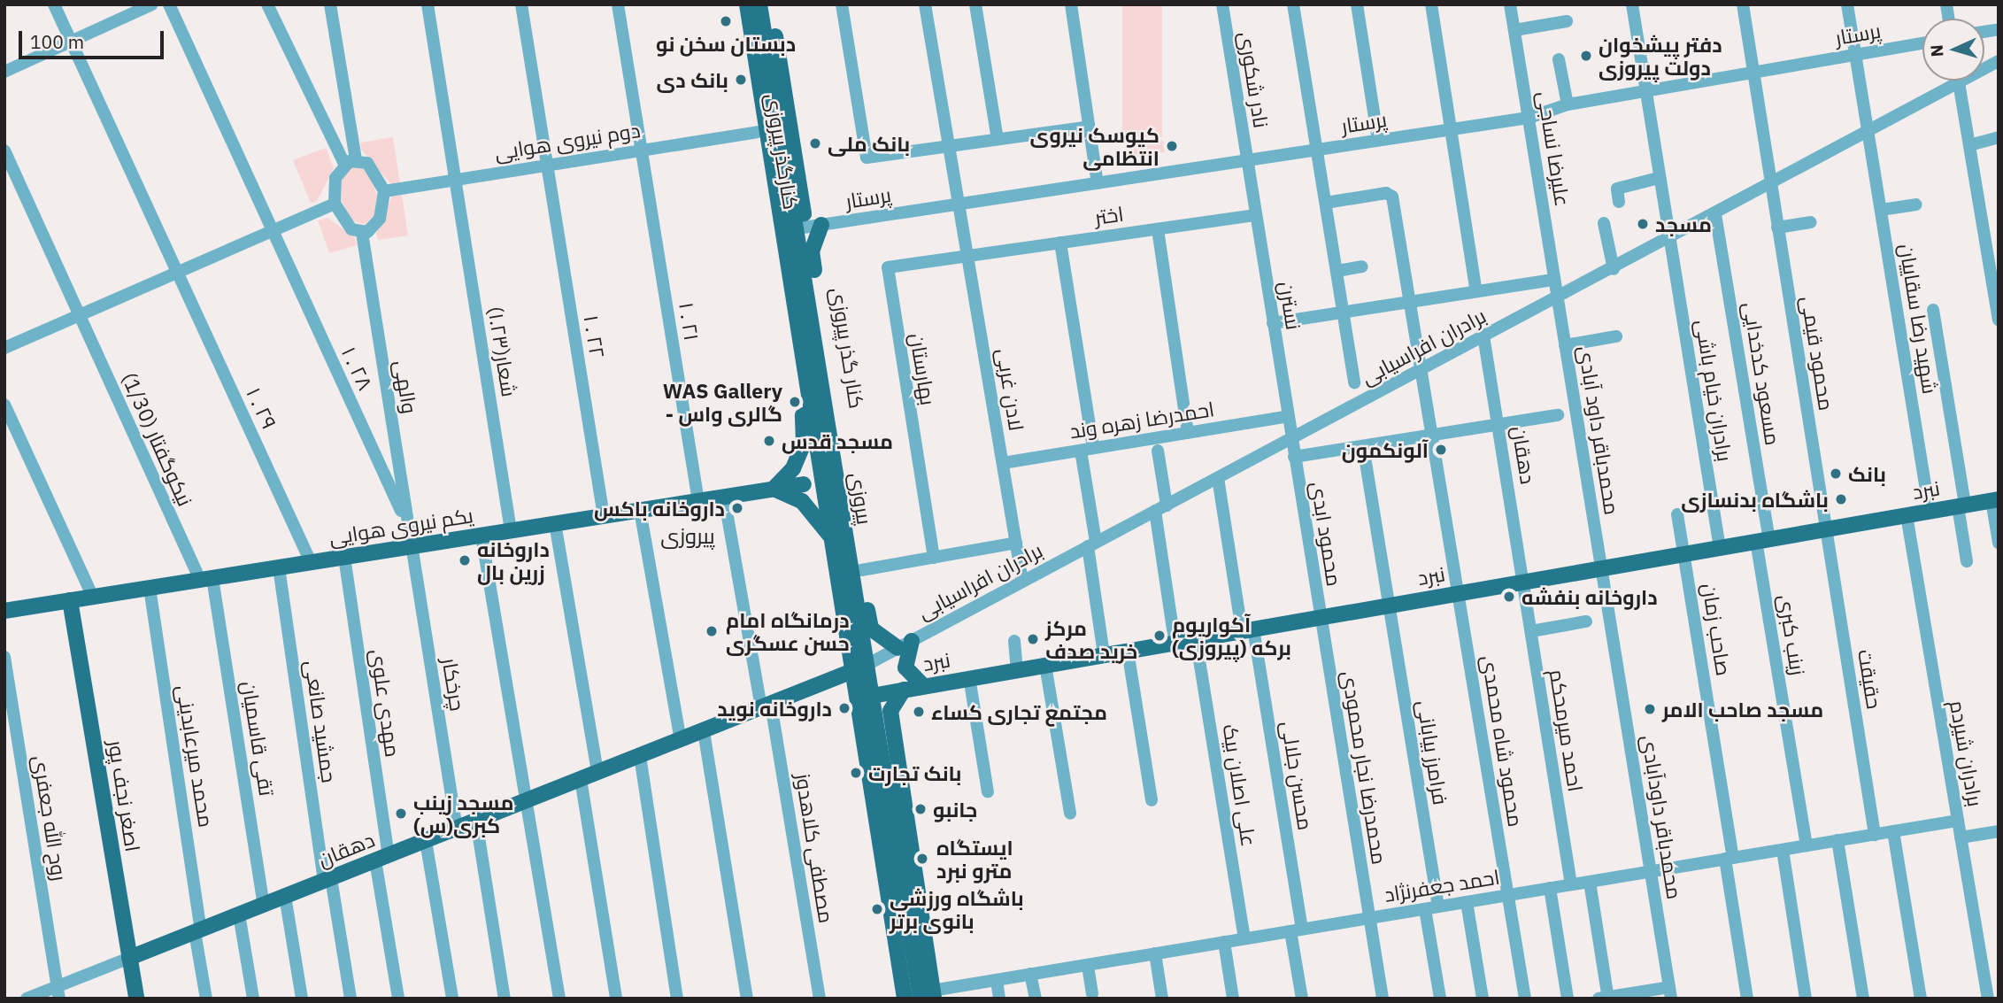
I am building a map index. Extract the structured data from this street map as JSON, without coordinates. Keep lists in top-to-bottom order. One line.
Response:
{"streets":{"main road":["کنارگذر پیروزی","کنار گذر پیروزی","دهقان","نبرد","پیروزی","یکم نیروی هوایی","اصغر نجف پور"],"street":["پرستار","نادر شکوری","دوم نیروی هوایی","علیرضا نساجی","اختر","نسترن","شهید رضا سقاییان","۱ . ۲۱","۱ . ۲۲","برادران افراسیابی","شعار(۱.۲۳)","محمود قیمی","۱ . ۲۸","بهارستان","مسعود کدخدایی","والهی","لادن غربی","برادران خیام باشی","۱ . ۲۹","احمدرضا زهره وند","محمدباقر داود آبادی","نیکوگفتار (1/30)","محمود ابدی","صاحب زمان","زینب کبری","حقیقت","چرخکار","مهدی علوی","جمشید صانعی","احمد میرمحکم","تقی قاسمیان","محمود شاه محمدی","فرامرز بیابانی","برادران شیردم","محمد میرعابدینی","محمدرضا نجار محمودی","محسن جلالی","علی اصلان بیک","محمدباقر داودآبادی","روح الله جعفری","مصطفی کلاهدوز","احمد جعفرنژاد"]},"crossings":[["پرستار","نادر شکوری"],["پرستار","علیرضا نساجی"],["پرستار","نسترن"],["پرستار","شهید رضا سقاییان"],["پرستار","کنار گذر پیروزی"],["پرستار","محمود قیمی"],["پرستار","لادن غربی"],["پرستار","برادران خیام باشی"],["پرستار","پیروزی"],["نادر شکوری","نسترن"],["دوم نیروی هوایی","کنارگذر پیروزی"],["دوم نیروی هوایی","۱ . ۲۱"],["دوم نیروی هوایی","۱ . ۲۲"],["دوم نیروی هوایی","شعار(۱.۲۳)"],["دوم نیروی هوایی","والهی"],["علیرضا نساجی","برادران افراسیابی"],["علیرضا نساجی","محمدباقر داود آبادی"],["کنارگذر پیروزی","پیروزی"],["اختر","نسترن"],["اختر","بهارستان"],["اختر","لادن غربی"],["نسترن","برادران افراسیابی"],["نسترن","احمدرضا زهره وند"],["نسترن","محمود ابدی"],["شهید رضا سقاییان","برادران افراسیابی"],["شهید رضا سقاییان","نبرد"],["۱ . ۲۱","یکم نیروی هوایی"],["۱ . ۲۲","یکم نیروی هوایی"],["برادران افراسیابی","کنار گذر پیروزی"],["برادران افراسیابی","محمود قیمی"],["برادران افراسیابی","مسعود کدخدایی"],["برادران افراسیابی","لادن غربی"],["برادران افراسیابی","برادران خیام باشی"],["برادران افراسیابی","محمدباقر داود آبادی"],["برادران افراسیابی","دهقان"],["برادران افراسیابی","پیروزی"],["برادران افراسیابی","محمود شاه محمدی"],["برادران افراسیابی","محسن جلالی"],["کنار گذر پیروزی","پیروزی"],["شعار(۱.۲۳)","یکم نیروی هوایی"],["محمود قیمی","نبرد"],["محمود قیمی","حقیقت"],["۱ . ۲۸","والهی"],["بهارستان","لادن غربی"],["مسعود کدخدایی","نبرد"],["مسعود کدخدایی","زینب کبری"],["والهی","یکم نیروی هوایی"],["والهی","چرخکار"],["لادن غربی","احمدرضا زهره وند"],["برادران خیام باشی","نبرد"],["۱ . ۲۹","یکم نیروی هوایی"],["محمدباقر داود آبادی","نبرد"],["محمدباقر داود آبادی","محمدباقر داودآبادی"],["نیکوگفتار (1/30)","یکم نیروی هوایی"],["نیکوگفتار (1/30)","تقی قاسمیان"],["دهقان","نبرد"],["دهقان","پیروزی"],["دهقان","چرخکار"],["دهقان","مهدی علوی"],["دهقان","جمشید صانعی"],["دهقان","احمد میرمحکم"],["دهقان","تقی قاسمیان"],["دهقان","محمد میرعابدینی"],["دهقان","اصغر نجف پور"],["دهقان","روح الله جعفری"],["دهقان","مصطفی کلاهدوز"],["نبرد","پیروزی"],["نبرد","محمود ابدی"],["نبرد","صاحب زمان"],["نبرد","زینب کبری"],["نبرد","حقیقت"],["نبرد","احمد میرمحکم"],["نبرد","محمود شاه محمدی"],["نبرد","فرامرز بیابانی"],["نبرد","برادران شیردم"],["نبرد","محمدرضا نجار محمودی"],["نبرد","محسن جلالی"],["نبرد","علی اصلان بیک"],["نبرد","محمدباقر داودآبادی"],["پیروزی","احمد جعفرنژاد"],["یکم نیروی هوایی","چرخکار"],["یکم نیروی هوایی","مهدی علوی"],["یکم نیروی هوایی","جمشید صانعی"],["یکم نیروی هوایی","تقی قاسمیان"],["یکم نیروی هوایی","محمد میرعابدینی"],["یکم نیروی هوایی","اصغر نجف پور"],["یکم نیروی هوایی","مصطفی کلاهدوز"],["محمود ابدی","محمدرضا نجار محمودی"],["صاحب زمان","احمد جعفرنژاد"],["زینب کبری","احمد جعفرنژاد"],["حقیقت","احمد جعفرنژاد"],["احمد میرمحکم","احمد جعفرنژاد"],["محمود شاه محمدی","احمد جعفرنژاد"],["فرامرز بیابانی","احمد جعفرنژاد"],["برادران شیردم","احمد جعفرنژاد"],["محمدرضا نجار محمودی","احمد جعفرنژاد"],["محسن جلالی","احمد جعفرنژاد"],["علی اصلان بیک","احمد جعفرنژاد"],["محمدباقر داودآبادی","احمد جعفرنژاد"]],"districts":["پیروزی"],"places":["دبستان سخن نو","دفتر پیشخوان دولت پیروزی","بانک دی","بانک ملی","کیوسک نیروی انتظامی","مسجد","WAS Gallery - گالری واس","مسجد قدس","آلونکمون","بانک","باشگاه بدنسازی","داروخانه باکس","داروخانه زرین بال","داروخانه بنفشه","درمانگاه امام حسن عسگری","آکواریوم برکه (پیروزی)","مرکز خرید صدف","داروخانه نوید","مسجد صاحب الامر","مجتمع تجاری کساء","بانک تجارت","جانبو","مسجد زینب کبری(س)","ایستگاه مترو نبرد","باشگاه ورزشی بانوی برتر"],"scale_bar":"100 m","north":"left"}
